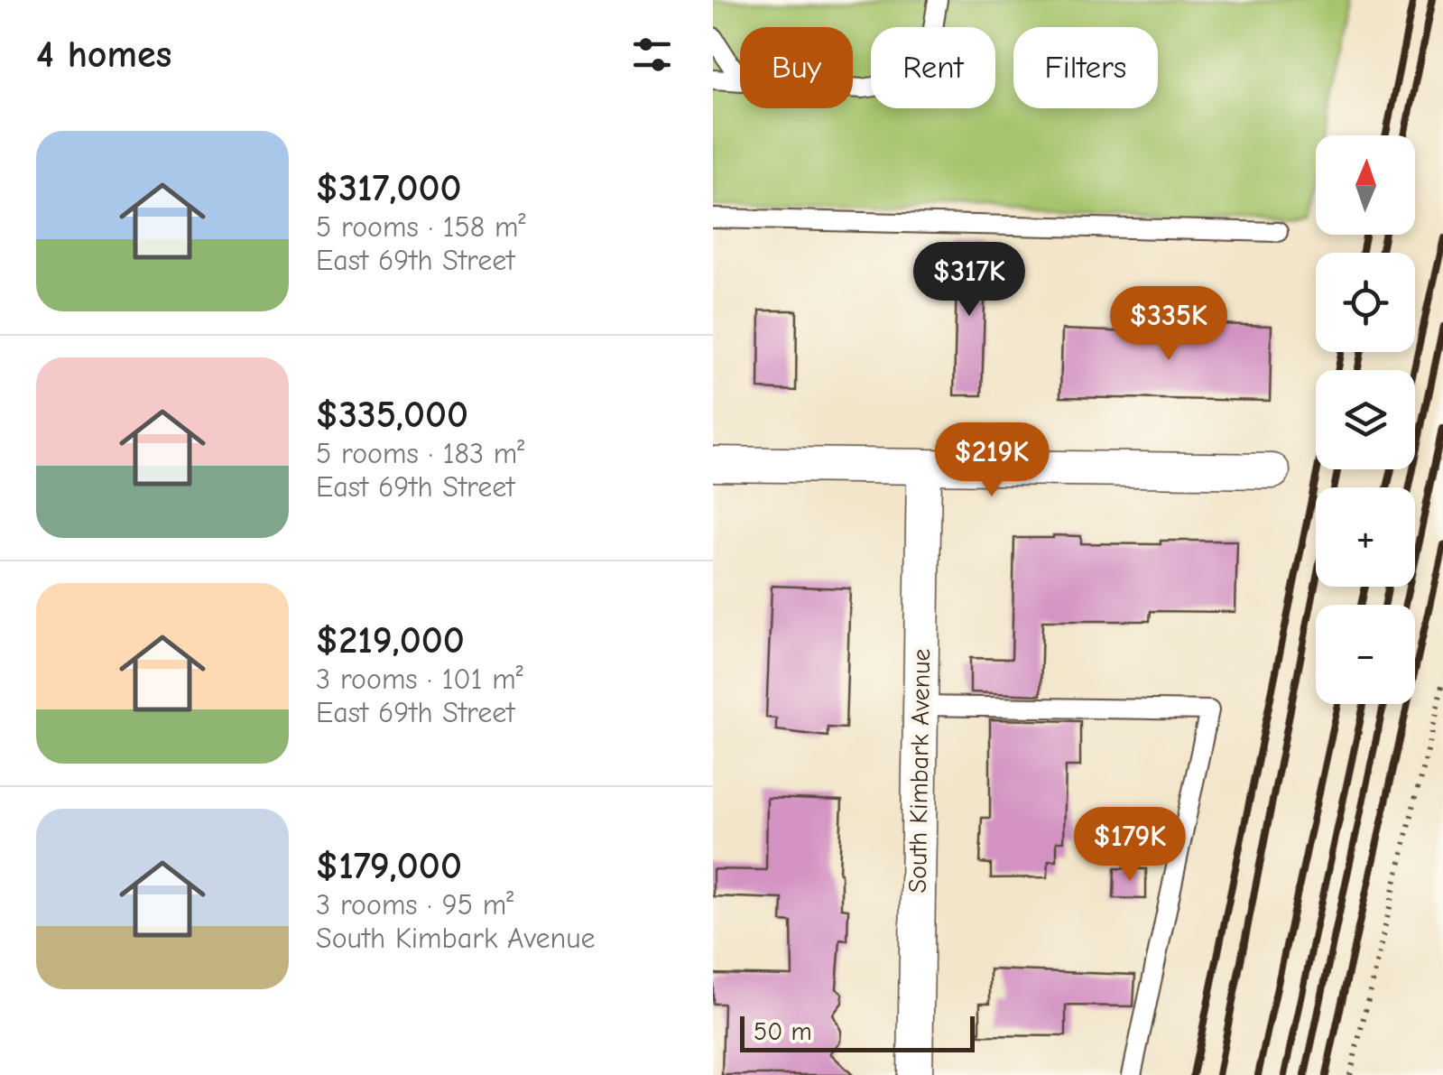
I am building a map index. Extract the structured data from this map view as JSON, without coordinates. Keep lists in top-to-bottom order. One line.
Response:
{"streets":{"street":["South Kimbark Avenue"]},"scale_bar":"50 m","north":"top","page":{"heading":"4 homes","chip":["Buy","Rent","Filters"],"list":[{"name":"$317,000","note":"5 rooms · 158 m² · East 69th Street"},{"name":"$335,000","note":"5 rooms · 183 m² · East 69th Street"},{"name":"$219,000","note":"3 rooms · 101 m² · East 69th Street"},{"name":"$179,000","note":"3 rooms · 95 m² · South Kimbark Avenue"}],"map_buttons":["+","−"],"price":["$317K","$335K","$219K","$179K"],"scale":"50 m"}}
